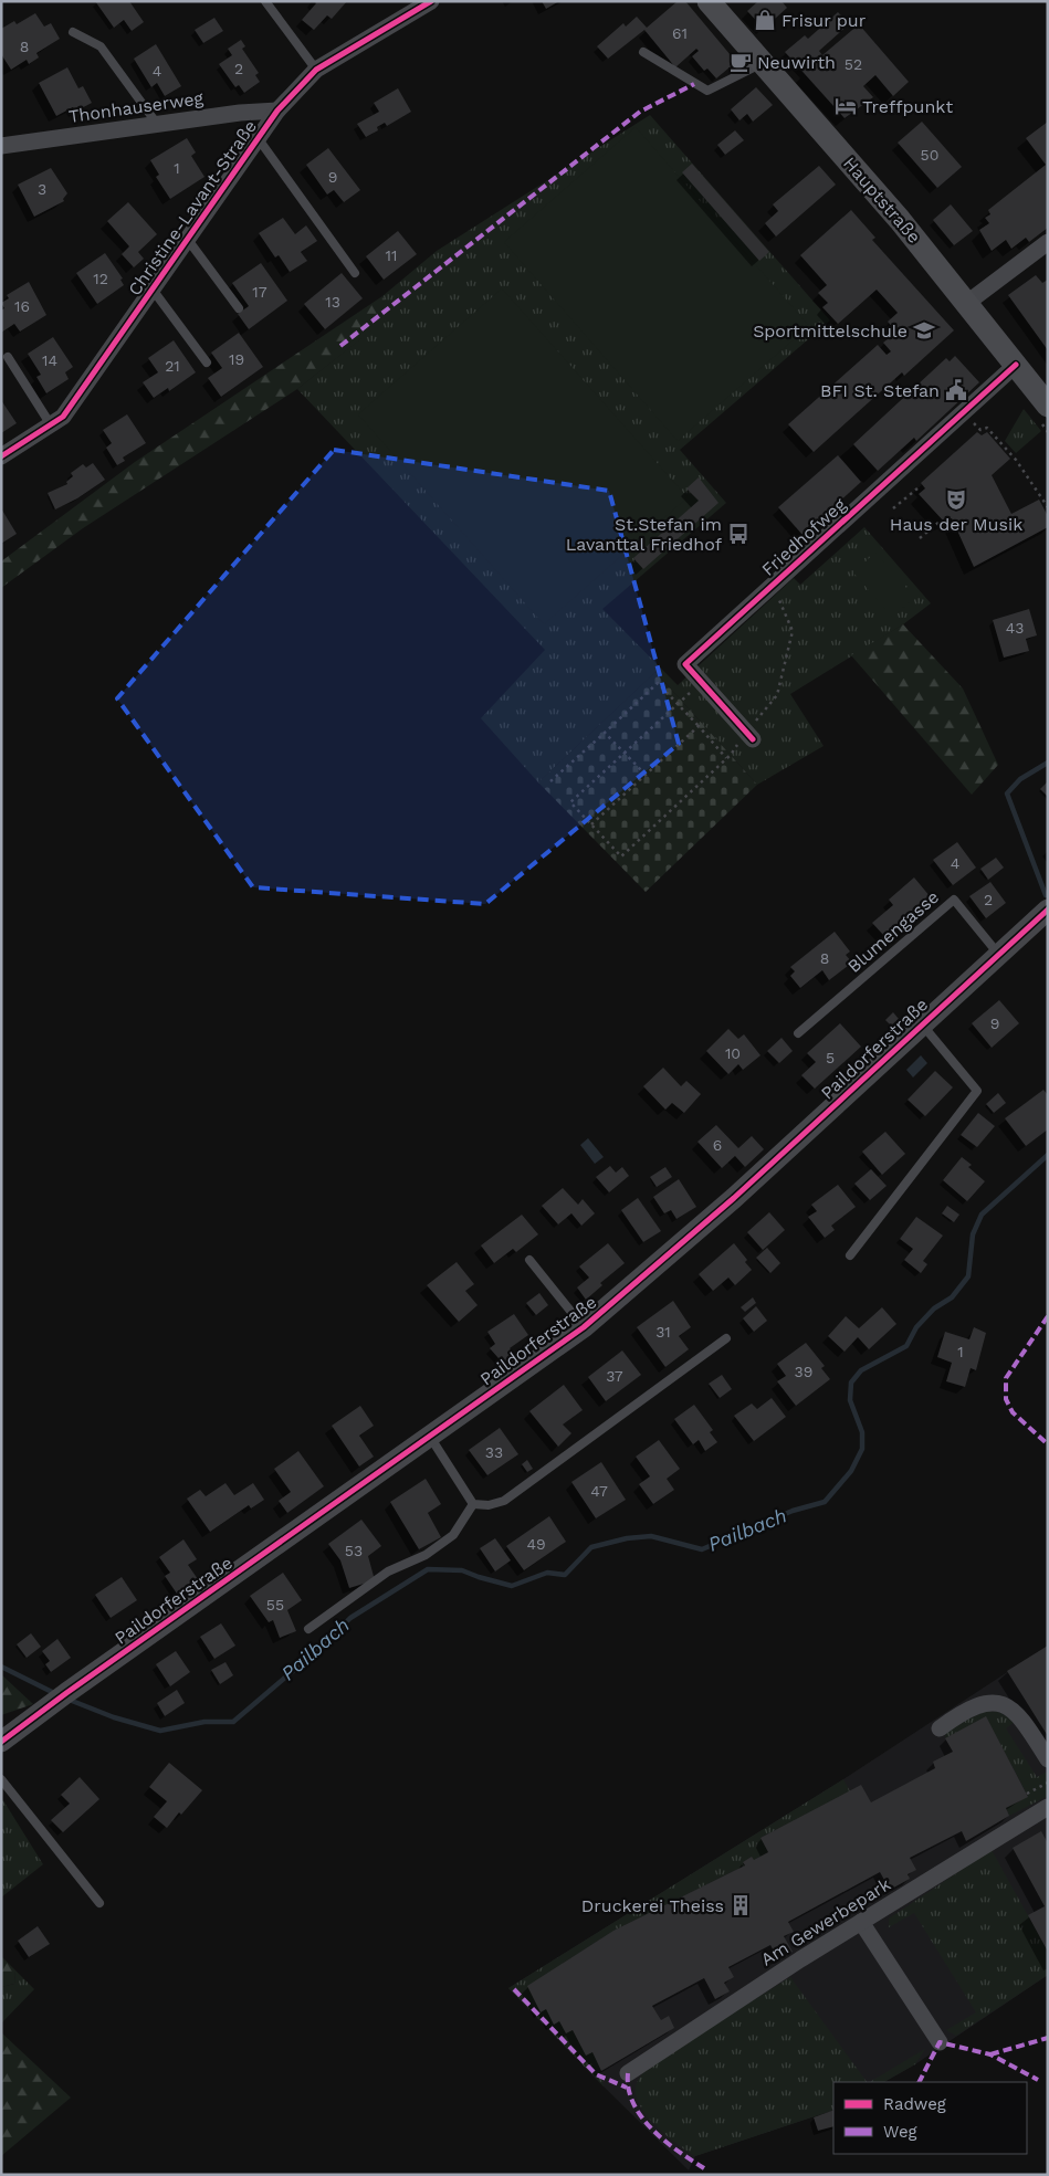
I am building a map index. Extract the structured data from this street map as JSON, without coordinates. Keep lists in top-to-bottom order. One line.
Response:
{"streets":{"main road":["Hauptstraße"],"street":["Thonhauserweg","Christine-Lavant-Straße","Friedhofweg","Paildorferstraße","Am Gewerbepark"],"lane":["Blumengasse"]},"crossings":[["Thonhauserweg","Christine-Lavant-Straße"],["Hauptstraße","Friedhofweg"],["Blumengasse","Paildorferstraße"]],"water":["Pailbach"],"places":{"shop":["Frisur pur"],"cafe":["Neuwirth"],"hotel":["Treffpunkt"],"school or university":["Sportmittelschule"],"public building":["BFI St. Stefan"],"theatre":["Haus der Musik"],"bus stop":["St.Stefan im Lavanttal Friedhof"],"building":["Druckerei Theiss"]},"house_numbers":["61","8","52","2","4","50","1","9","3","11","12","17","13","16","19","14","21","43","4","2","8","9","10","5","6","31","1","39","37","33","47","49","53","55"],"legend":["Radweg","Weg"]}
